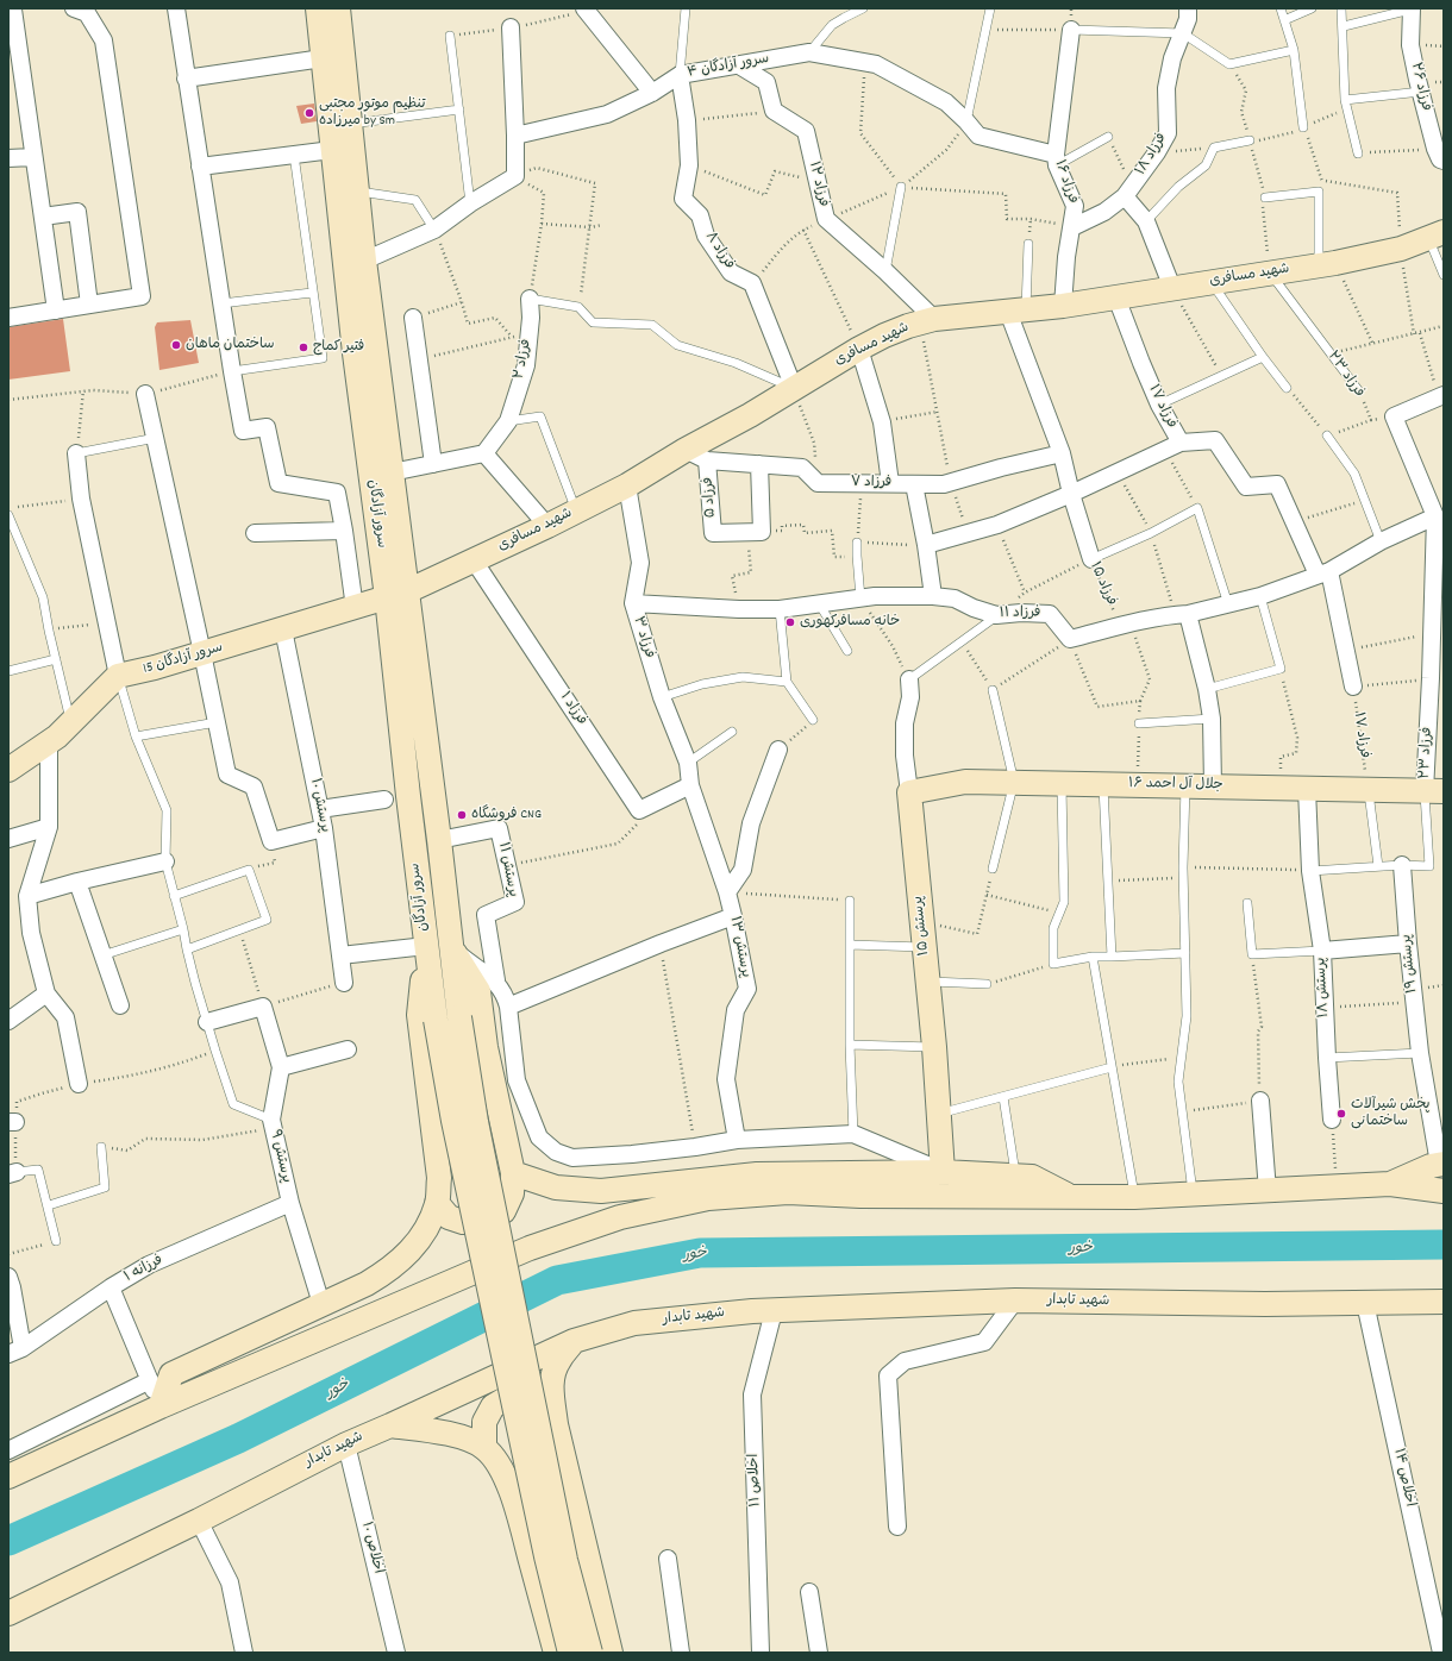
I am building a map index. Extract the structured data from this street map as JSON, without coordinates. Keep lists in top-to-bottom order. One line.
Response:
{"streets":{"main road":["شهید مسافری","سرور آزادگان","سرور آزادگان 15","جلال آل احمد ۱۶","پرستش ۱۵","شهید تابدار"],"street":["سرور آزادگان ۴","فرزاد ۲۶","فرزاد ۱۸","فرزاد ۱۶","فرزاد ۱۲","فرزاد ۸","فرزاد ۲","فرزاد ۲۳","فرزاد ۱۷","فرزاد ۷","فرزاد ۵","فرزاد ۱۵","فرزاد ۱۱","فرزاد ۳","فرزاد ۱","پرستش ۱۰","پرستش ۱۱","پرستش ۱۳","پرستش ۱۹","پرستش ۱۸","پرستش ۹","فرزانه ۱","اخلاص ۱۴","اخلاص ۱۱","اخلاص ۱۰"]},"crossings":[["سرور آزادگان ۴","فرزاد ۱۶"],["سرور آزادگان ۴","فرزاد ۸"],["فرزاد ۱۸","فرزاد ۱۶"],["فرزاد ۱۶","شهید مسافری"],["فرزاد ۱۲","شهید مسافری"],["شهید مسافری","فرزاد ۲۳"],["شهید مسافری","فرزاد ۱۷"],["شهید مسافری","سرور آزادگان"],["شهید مسافری","فرزاد ۱۵"],["شهید مسافری","فرزاد ۳"],["شهید مسافری","سرور آزادگان 15"],["شهید مسافری","فرزاد ۱"],["فرزاد ۲۳","جلال آل احمد ۱۶"],["فرزاد ۱۷","جلال آل احمد ۱۶"],["فرزاد ۷","فرزاد ۱۵"],["سرور آزادگان","سرور آزادگان 15"],["سرور آزادگان","پرستش ۱۱"],["فرزاد ۱۱","فرزاد ۳"],["فرزاد ۳","پرستش ۱۳"],["سرور آزادگان 15","پرستش ۱۰"],["جلال آل احمد ۱۶","پرستش ۱۵"],["جلال آل احمد ۱۶","پرستش ۱۸"],["پرستش ۹","فرزانه ۱"],["شهید تابدار","اخلاص ۱۴"],["شهید تابدار","اخلاص ۱۱"],["شهید تابدار","اخلاص ۱۰"]],"water":["خور"],"places":["تنظیم موتور مجتبی میرزاده by Sm","ساختمان ماهان","فتیر کماج","خانه مسافرکهوری","فروشگاه CNG","پخش شیرآلات ساختمانی"]}
